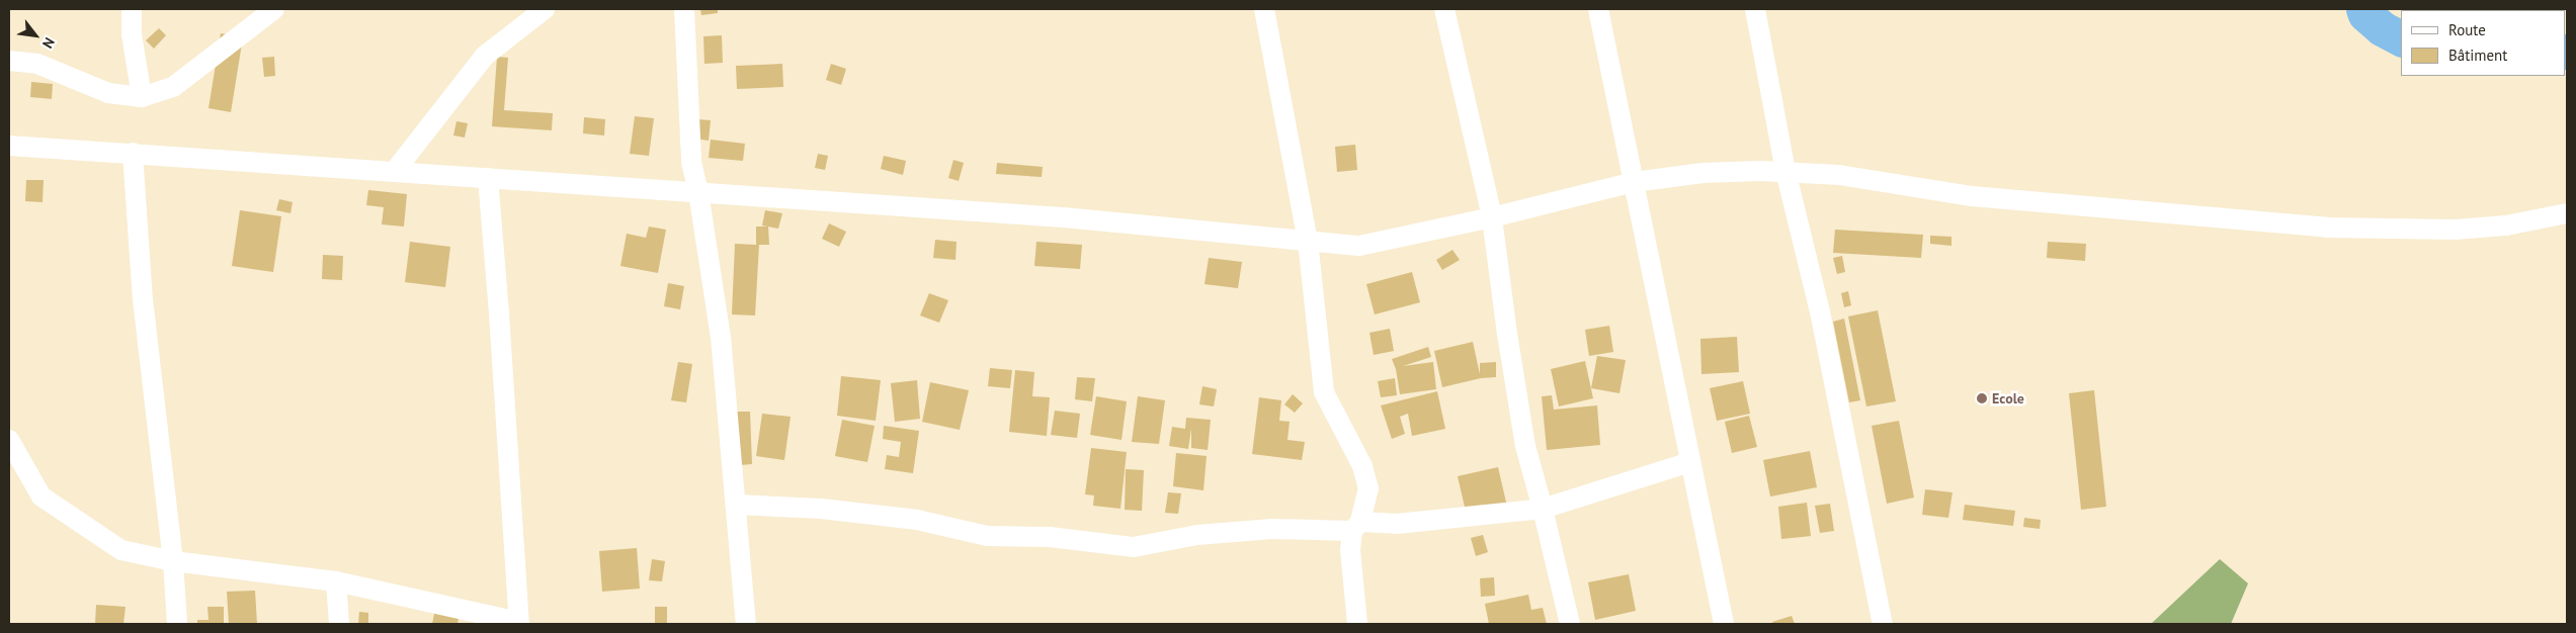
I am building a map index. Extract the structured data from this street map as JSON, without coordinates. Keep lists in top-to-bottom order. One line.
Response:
{"places":["Ecole"],"legend":["Route","Bâtiment"],"north":"bottom right"}
